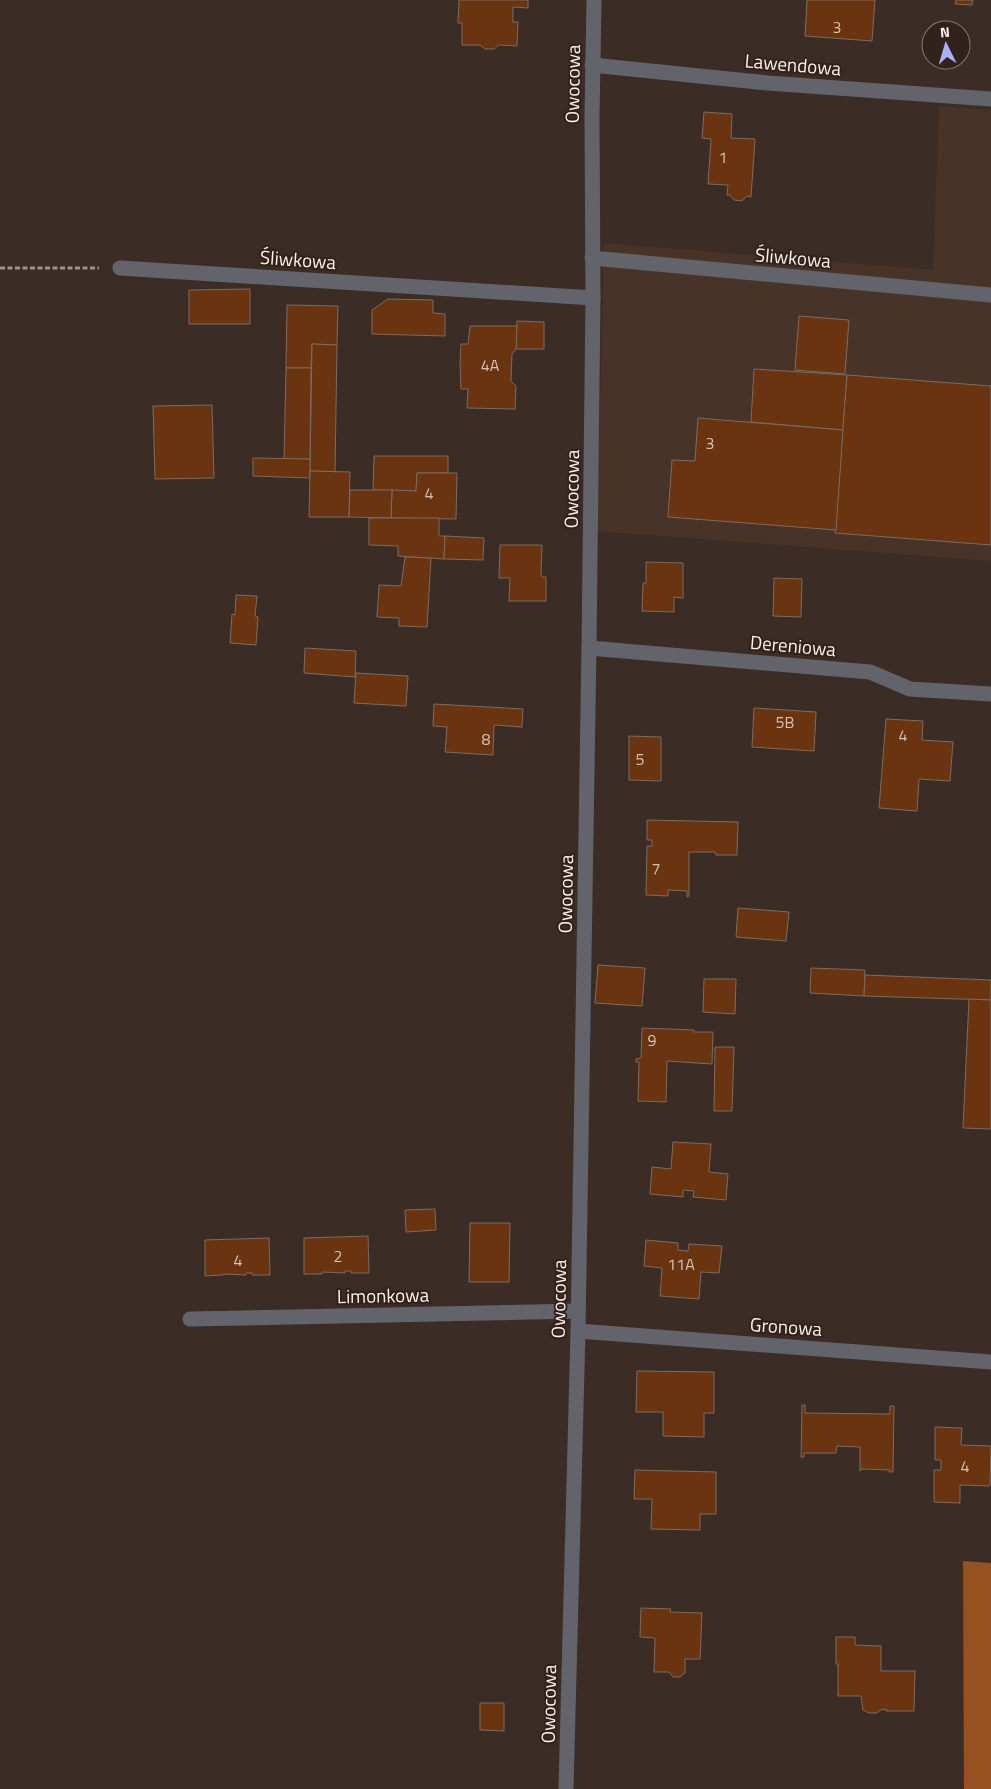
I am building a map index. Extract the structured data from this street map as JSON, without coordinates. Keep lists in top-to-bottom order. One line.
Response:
{"streets":{"street":["Lawendowa","Owocowa","Śliwkowa","Dereniowa","Limonkowa","Gronowa"]},"crossings":[["Lawendowa","Owocowa"],["Owocowa","Śliwkowa"],["Owocowa","Dereniowa"],["Owocowa","Limonkowa"],["Owocowa","Gronowa"]],"house_numbers":["3","1","4A","3","4","5B","4","8","5","7","9","2","4","11A","4"],"north":"top"}
